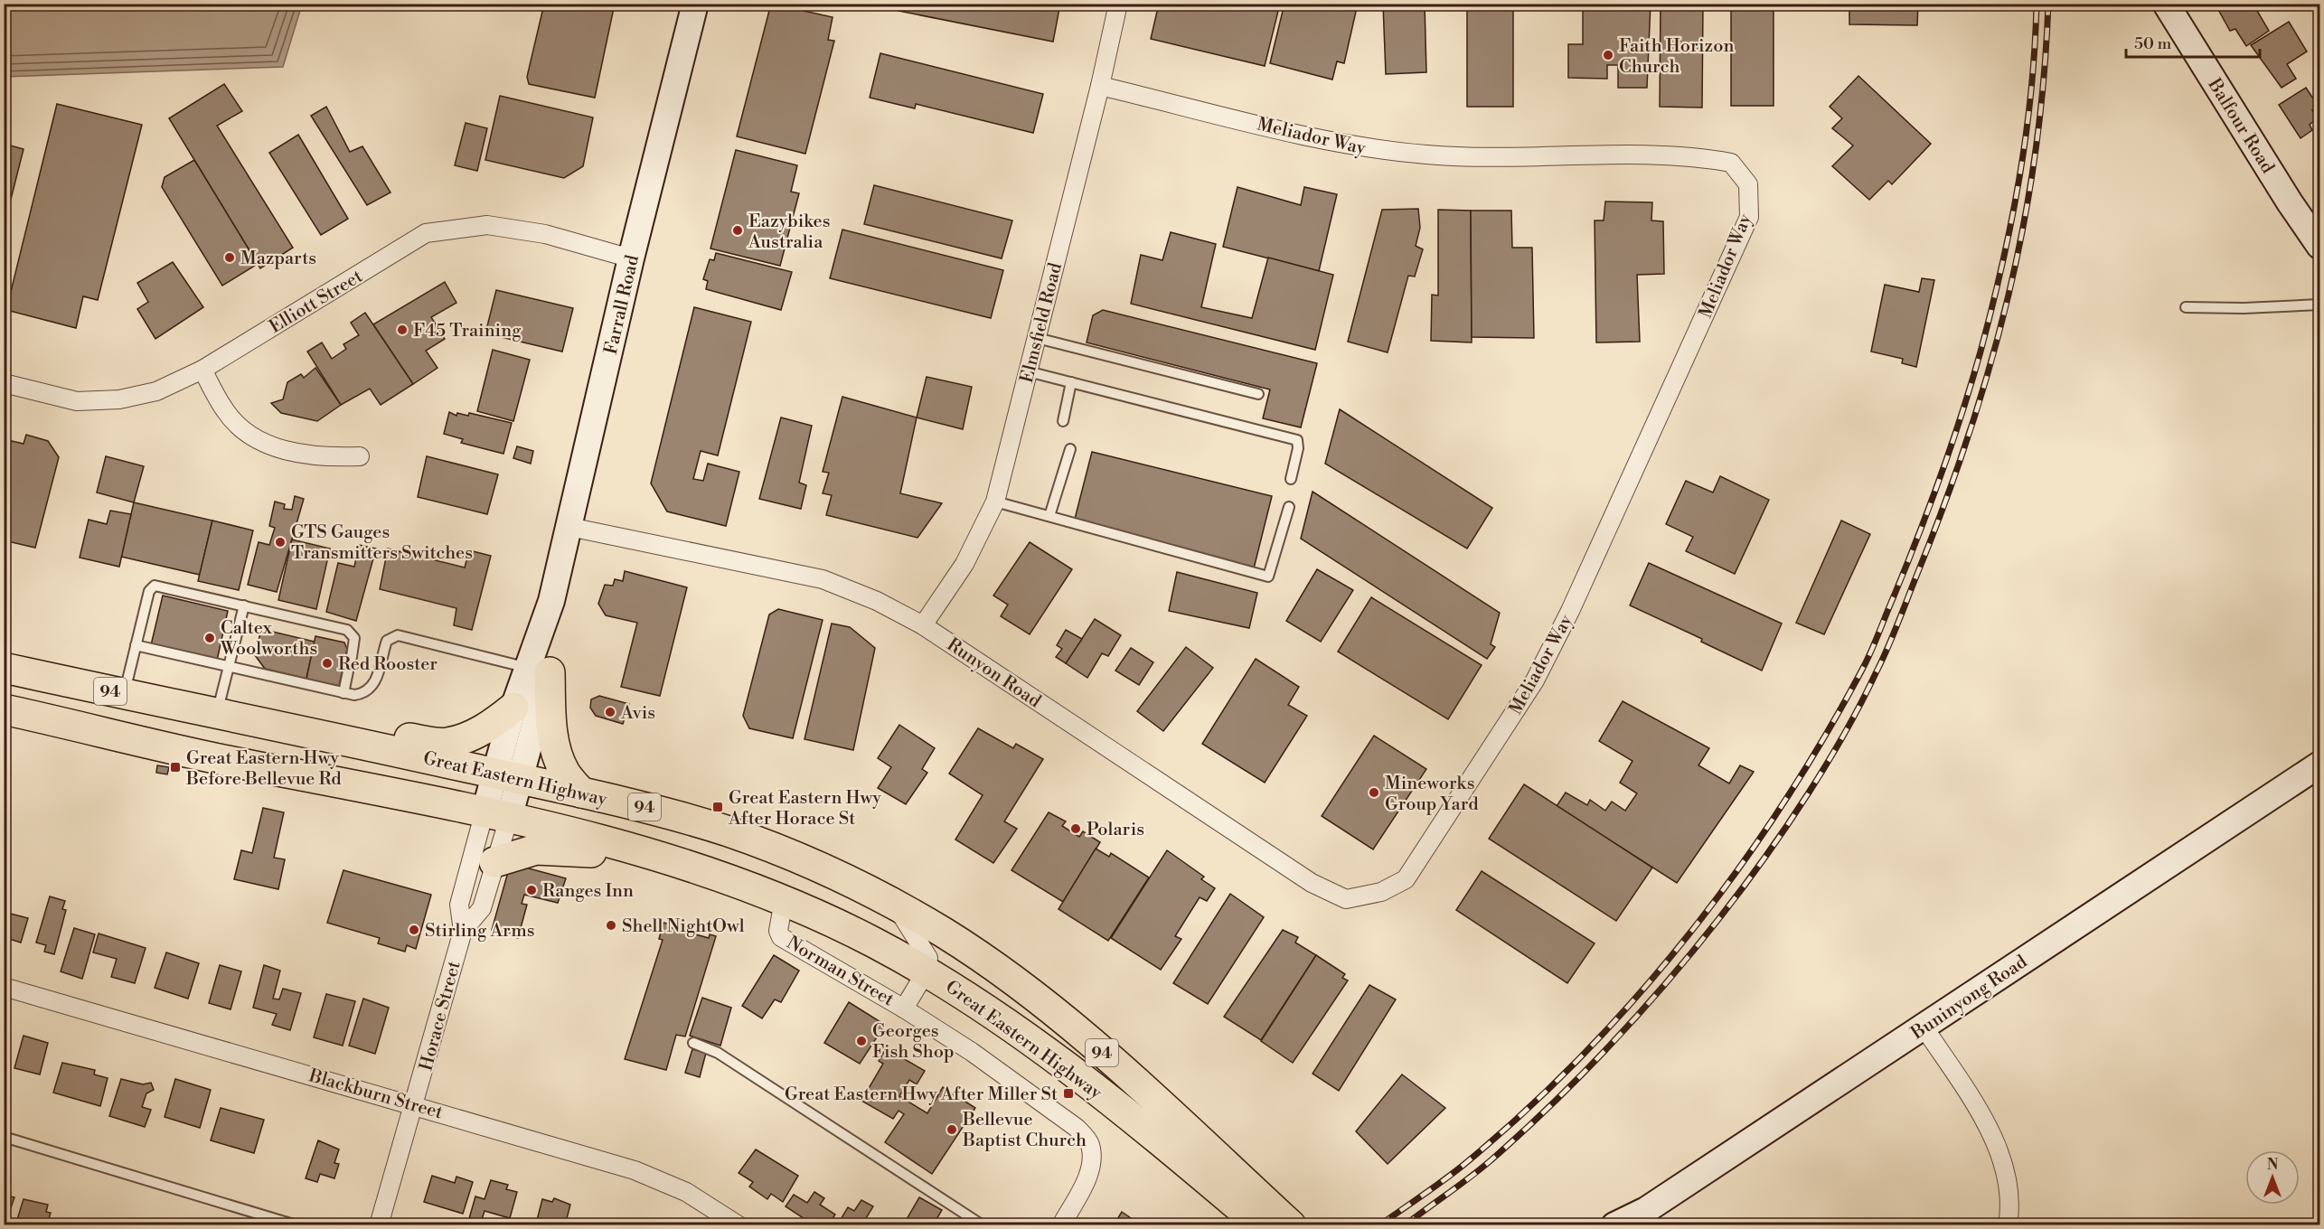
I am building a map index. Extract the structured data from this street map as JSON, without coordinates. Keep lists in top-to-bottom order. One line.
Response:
{"streets":{"highway":["94","Great Eastern Highway"],"main road":["Balfour Road","Farrall Road","Buninyong Road"],"street":["Meliador Way","Elliott Street","Elmsfield Road","Runyon Road","Norman Street","Horace Street","Blackburn Street"]},"crossings":[["Meliador Way","Elmsfield Road"],["Meliador Way","Runyon Road"],["Elliott Street","Farrall Road"],["Farrall Road","Runyon Road"],["Farrall Road","Great Eastern Highway"],["Farrall Road","Horace Street"],["Elmsfield Road","Runyon Road"],["Great Eastern Highway","Norman Street"],["Great Eastern Highway","Horace Street"],["Horace Street","Blackburn Street"]],"places":{"other":["Faith Horizon Church","Eazybikes Australia","Mazparts","F45 Training","GTS Gauges Transmitters Switches","Caltex Woolworths","Red Rooster","Avis","Mineworks Group Yard","Polaris","Ranges Inn","Shell NightOwl","Stirling Arms","Georges Fish Shop","Bellevue Baptist Church"],"transit":["Great Eastern Hwy Before Bellevue Rd","Great Eastern Hwy After Horace St","Great Eastern Hwy After Miller St"]},"scale_bar":"50 m","north":"top"}
